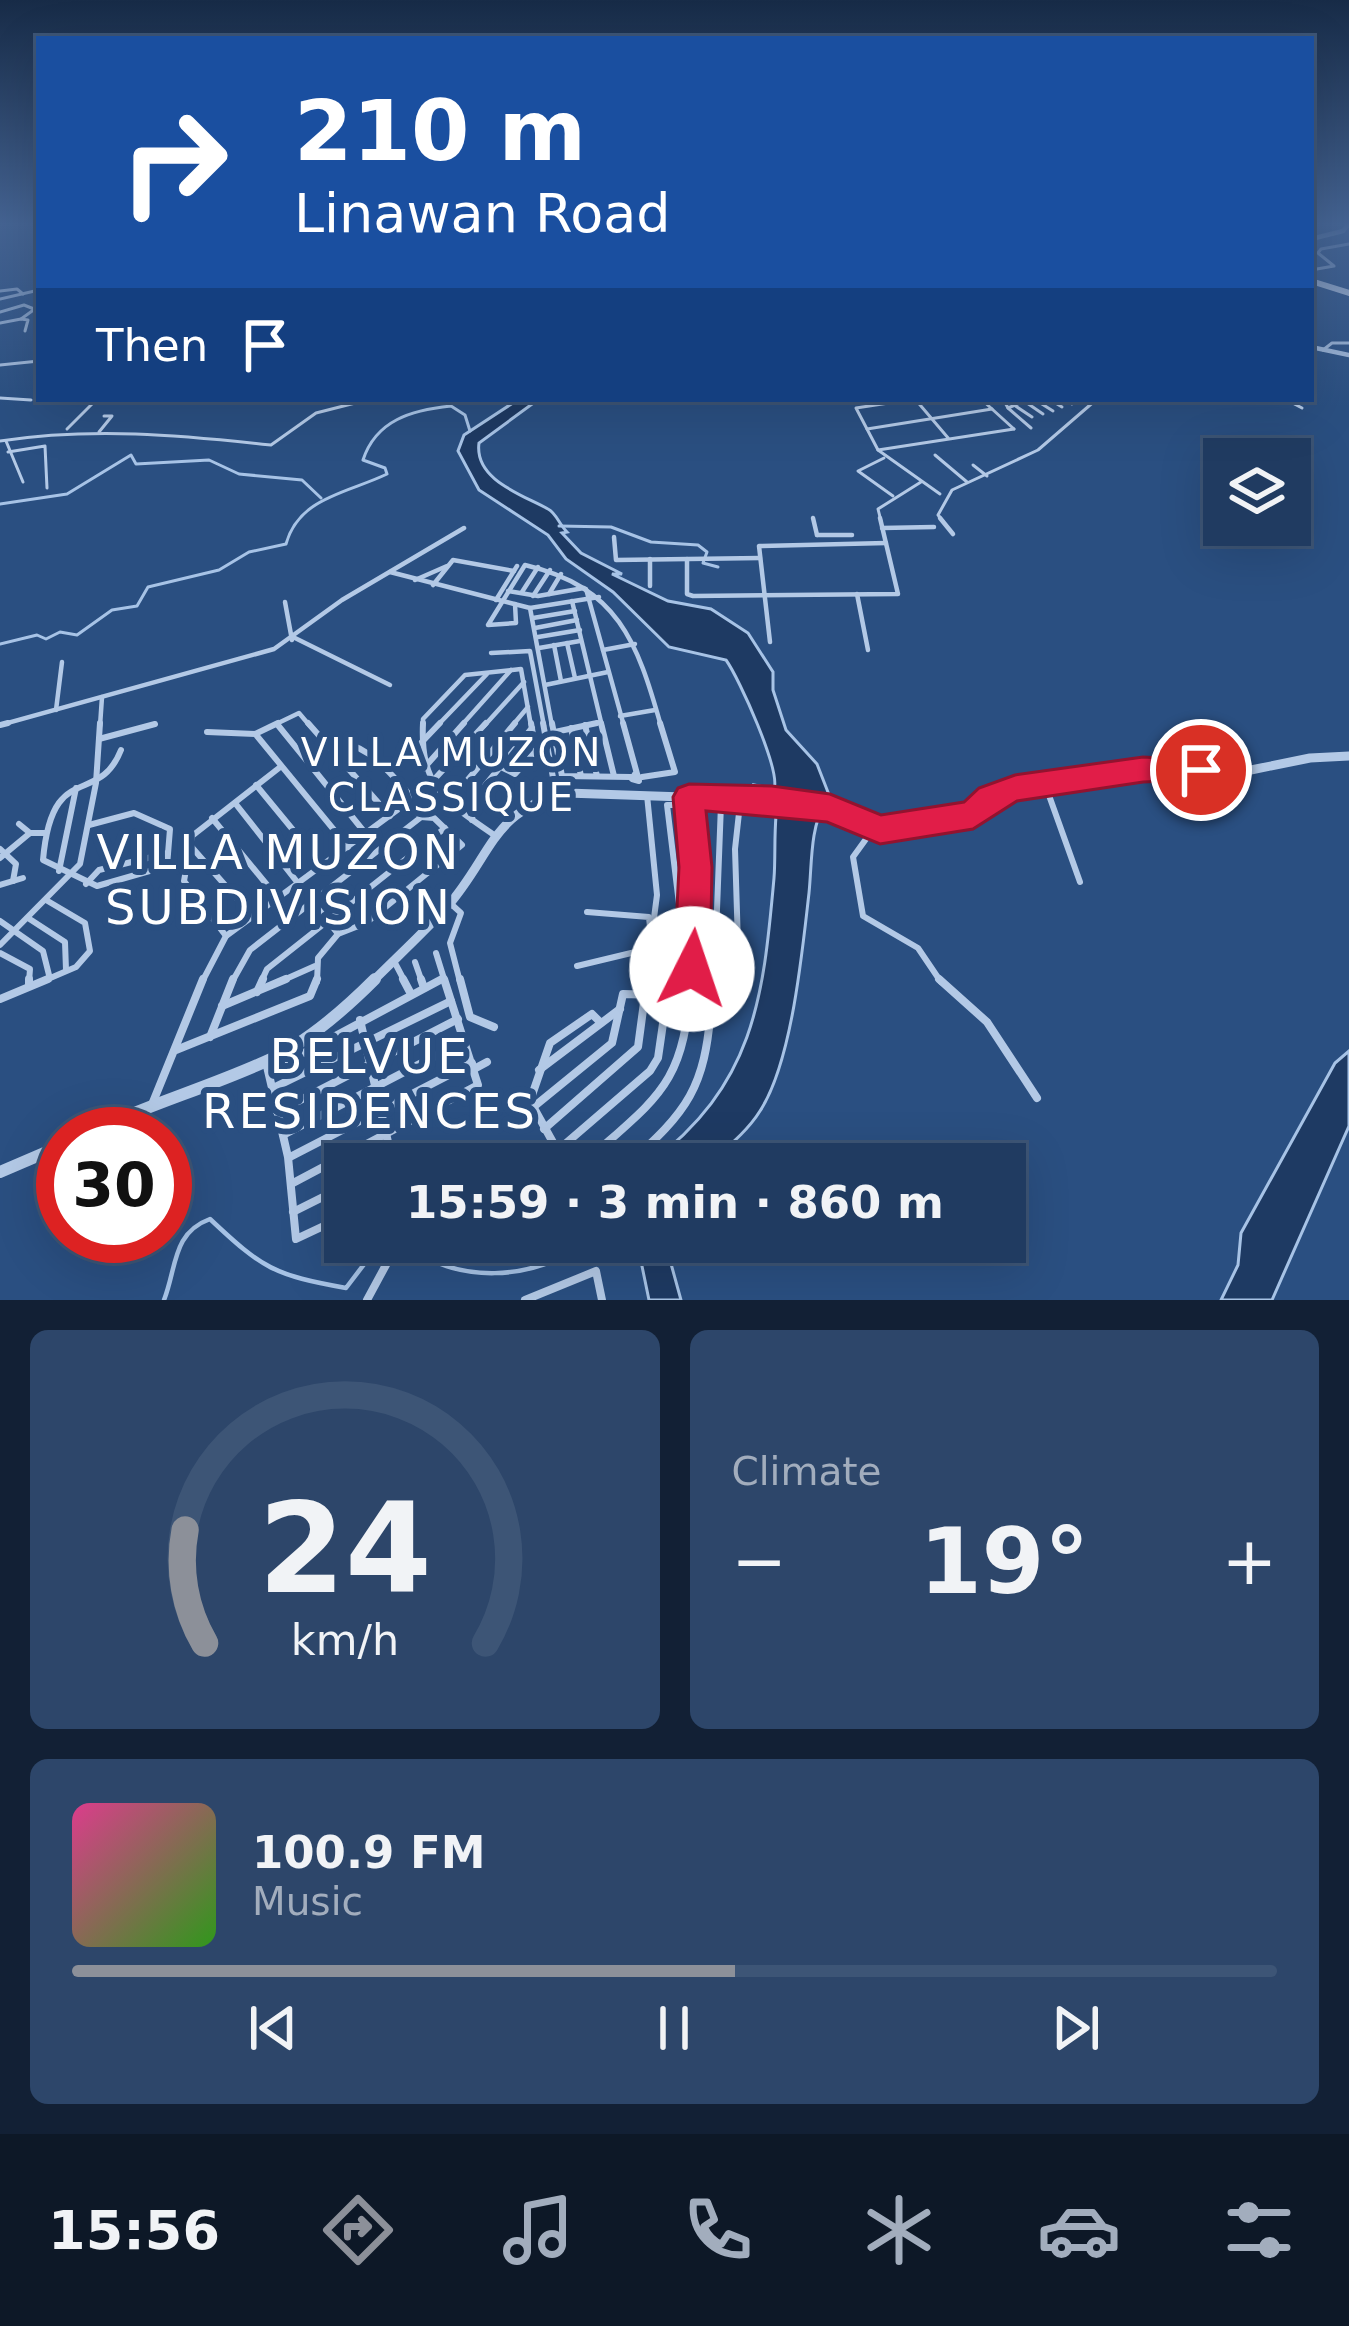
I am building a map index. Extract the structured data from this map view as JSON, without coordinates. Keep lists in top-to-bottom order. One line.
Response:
{"districts":["VILLA MUZON CLASSIQUE","VILLA MUZON SUBDIVISION","BELVUE RESIDENCES"],"page":{"turn":["210 m","Linawan Road"],"then":"Then","limit":"30","trip":"15:59 · 3 min · 860 m","tile":"Climate","heat":["−","19°","+"],"song":["100.9 FM","Music"],"tabs":"15:56","gauge":["24","km/h"]}}
